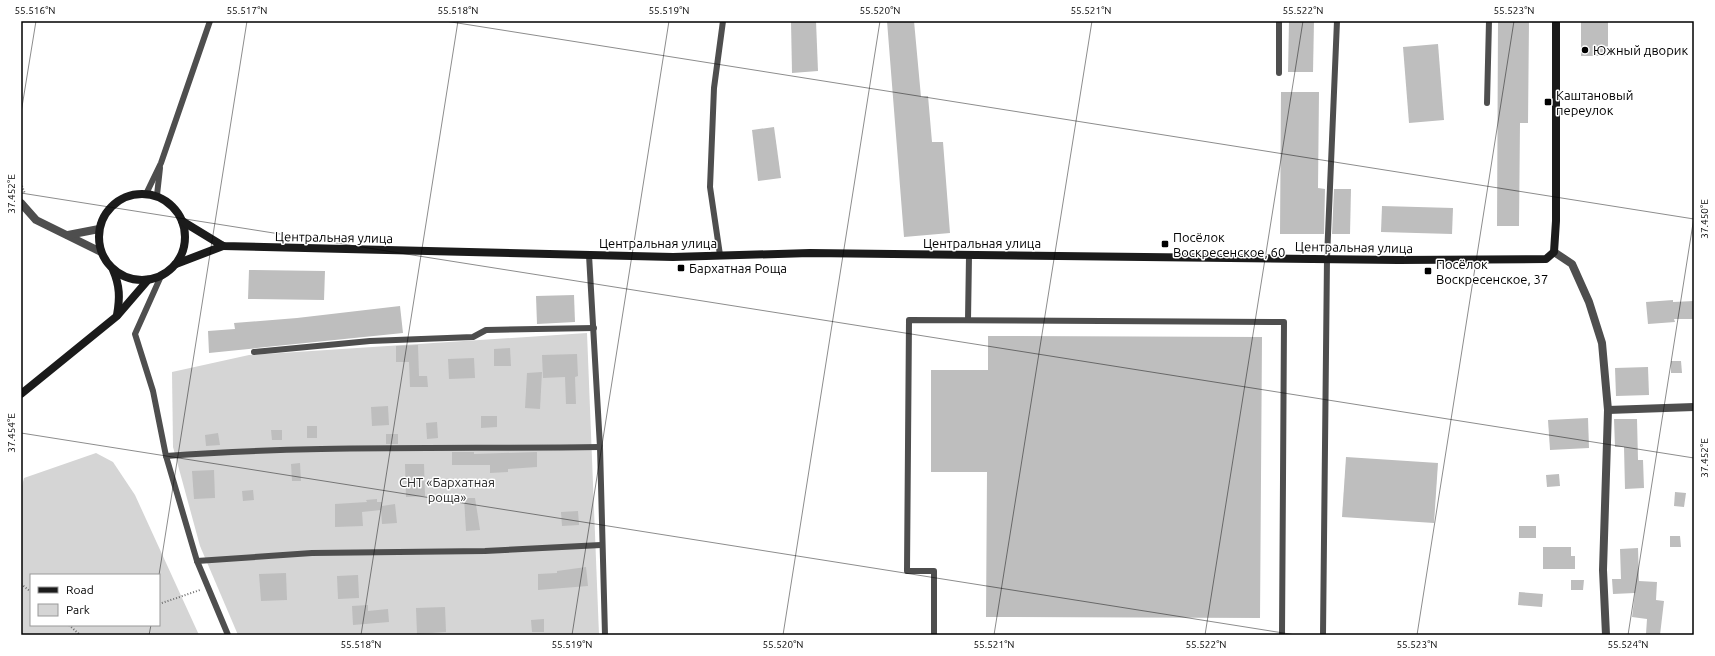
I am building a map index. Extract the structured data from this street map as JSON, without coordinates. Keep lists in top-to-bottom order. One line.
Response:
{"streets":{"main road":["Центральная улица"]},"parks":["СНТ «Бархатная роща»"],"places":{"other":["Южный дворик"],"transit":["Каштановый переулок","Посёлок Воскресенское, 60","Бархатная Роща","Посёлок Воскресенское, 37"]},"legend":["Road","Park"],"coordinates":["55.516°N","55.517°N","55.518°N","55.519°N","55.520°N","55.521°N","55.522°N","55.523°N","37.452°E","37.450°E","37.454°E","55.524°N"]}
